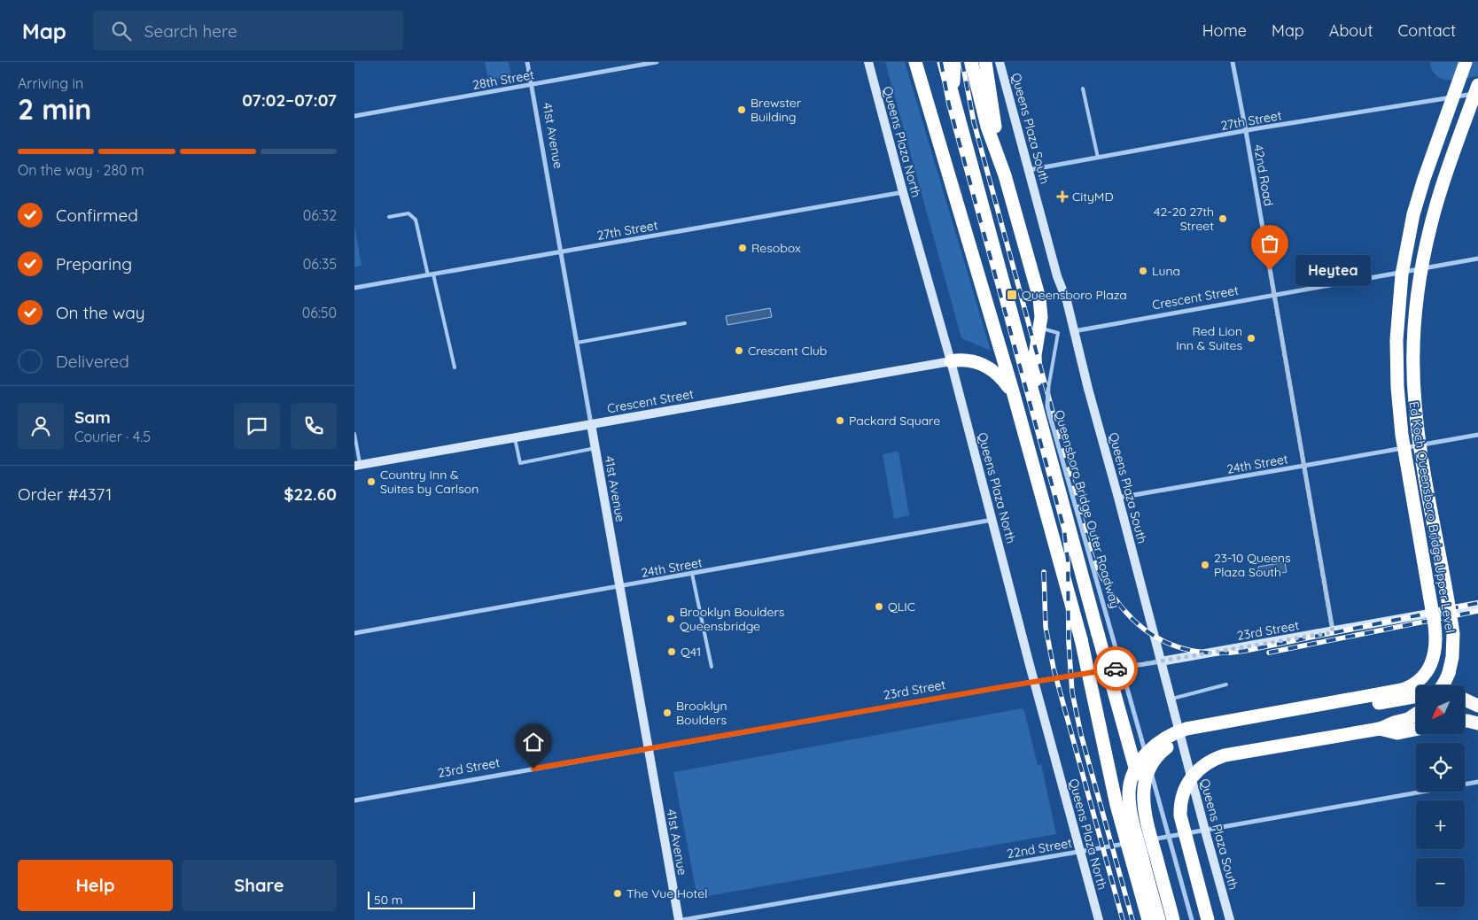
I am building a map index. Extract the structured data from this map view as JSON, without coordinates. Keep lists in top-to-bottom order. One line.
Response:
{"streets":{"highway":["Ed Koch Queensboro Bridge Upper Level"],"main road":["Queens Plaza South","41st Avenue","Queens Plaza North","Crescent Street","23rd Street"],"street":["28th Street","27th Street","42nd Road","24th Street","Queensboro Bridge Outer Roadway","22nd Street"]},"crossings":[["28th Street","41st Avenue"],["27th Street","Queens Plaza South"],["27th Street","41st Avenue"],["27th Street","Queens Plaza North"],["27th Street","42nd Road"],["Queens Plaza South","Crescent Street"],["Queens Plaza South","24th Street"],["Queens Plaza South","23rd Street"],["41st Avenue","Crescent Street"],["41st Avenue","24th Street"],["41st Avenue","23rd Street"],["Queens Plaza North","Crescent Street"],["Queens Plaza North","24th Street"],["Queens Plaza North","23rd Street"],["Queens Plaza North","22nd Street"],["42nd Road","Crescent Street"],["42nd Road","24th Street"],["42nd Road","23rd Street"]],"places":{"other":["Brewster Building","42-20 27th Street","Resobox","Heytea","Luna","Red Lion Inn & Suites","Crescent Club","Packard Square","Country Inn & Suites by Carlson","23-10 Queens Plaza South","QLIC","Brooklyn Boulders Queensbridge","Q41","Brooklyn Boulders","The Vue Hotel"],"health":["CityMD"],"transit":["Queensboro Plaza"]},"scale_bar":"50 m","north":"bottom left","page":{"header":"Map","search":"Search here","nav":["Home","Map","About","Contact"],"heading":["2 min","Arriving in","07:02–07:07"],"panel":["Sam","Courier · 4.5","Order #4371","$22.60"],"bar":"On the way · 280 m","list":[["Confirmed","06:32"],["Preparing","06:35"],["On the way","06:50"],"Delivered"],"bubble":"Heytea","map_buttons":["+","−"],"buttons":["Help","Share"],"scale":"50 m"}}
